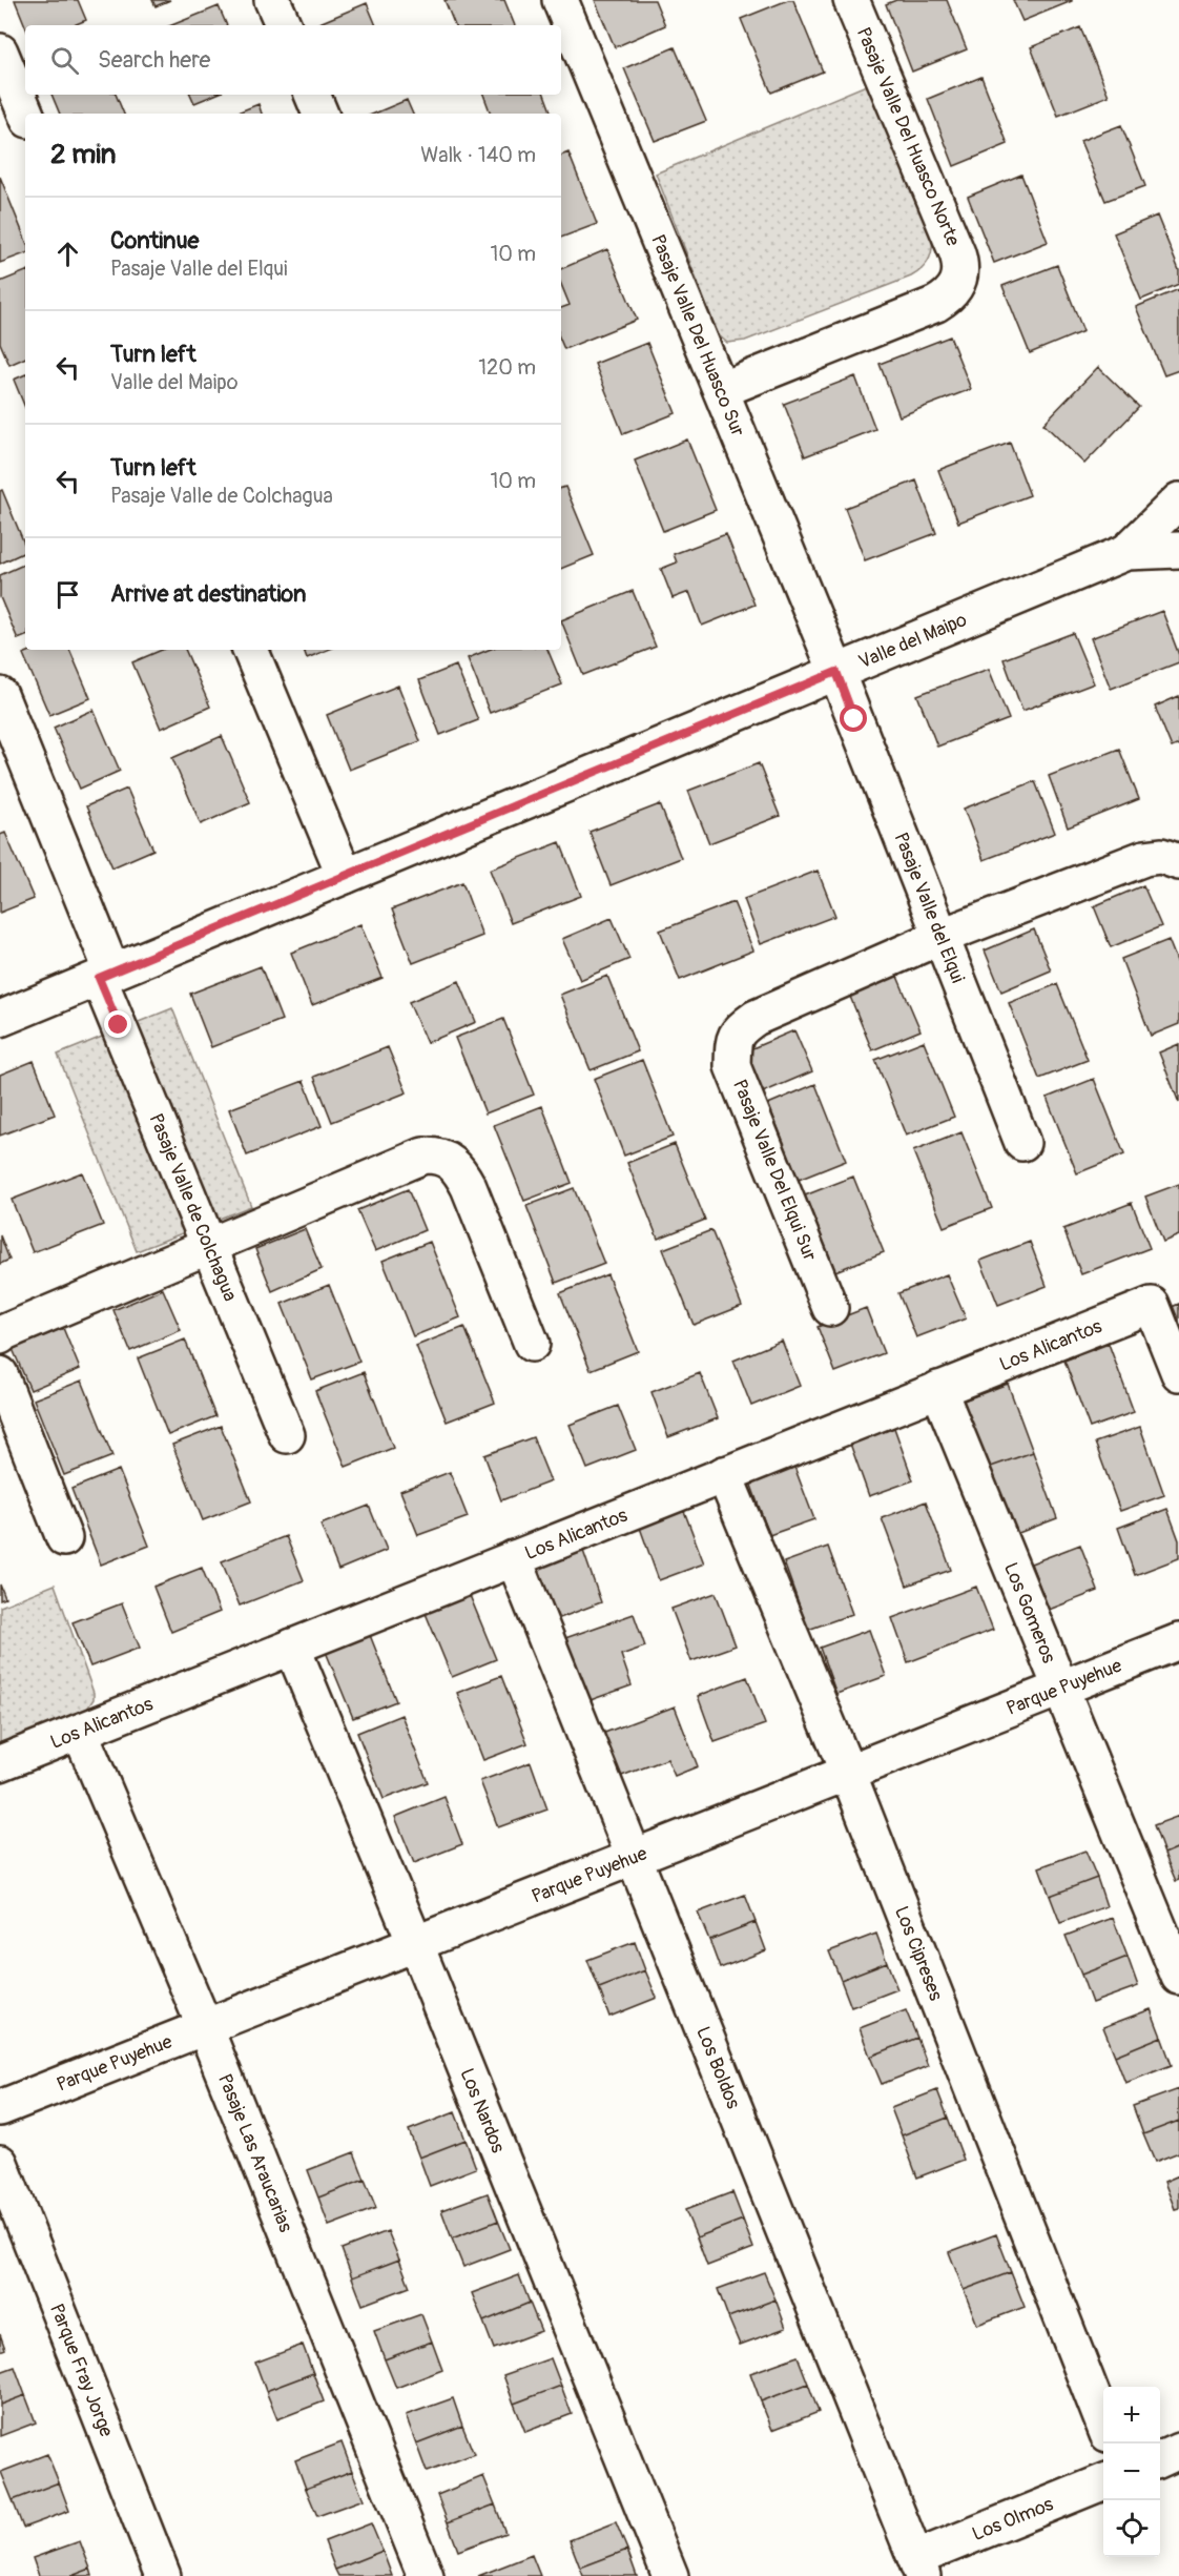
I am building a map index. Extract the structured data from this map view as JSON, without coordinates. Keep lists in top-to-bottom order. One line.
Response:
{"streets":{"street":["Pasaje Valle Del Huasco Norte","Pasaje Valle Del Huasco Sur","Valle del Maipo","Pasaje Valle del Elqui","Pasaje Valle Del Elqui Sur","Pasaje Valle de Colchagua","Los Alicantos","Los Gomeros","Parque Puyehue","Los Cipreses","Los Boldos","Los Nardos","Pasaje Las Araucarias","Parque Fray Jorge","Los Olmos"]},"crossings":[["Pasaje Valle Del Huasco Norte","Pasaje Valle Del Huasco Sur"],["Pasaje Valle Del Huasco Sur","Valle del Maipo"],["Pasaje Valle Del Huasco Sur","Pasaje Valle del Elqui"],["Valle del Maipo","Pasaje Valle del Elqui"],["Valle del Maipo","Pasaje Valle de Colchagua"],["Pasaje Valle del Elqui","Pasaje Valle Del Elqui Sur"],["Los Alicantos","Los Gomeros"],["Los Alicantos","Los Cipreses"],["Los Alicantos","Los Boldos"],["Los Alicantos","Los Nardos"],["Los Alicantos","Pasaje Las Araucarias"],["Los Gomeros","Parque Puyehue"],["Parque Puyehue","Los Cipreses"],["Parque Puyehue","Los Boldos"],["Parque Puyehue","Los Nardos"],["Parque Puyehue","Pasaje Las Araucarias"],["Los Boldos","Los Olmos"]],"page":{"search":"Search here","heading":["2 min","Walk · 140 m"],"list":[["Continue","Pasaje Valle del Elqui","10 m"],["Turn left","Valle del Maipo","120 m"],["Turn left","Pasaje Valle de Colchagua","10 m"],"Arrive at destination"],"map_buttons":["+","−"]}}
